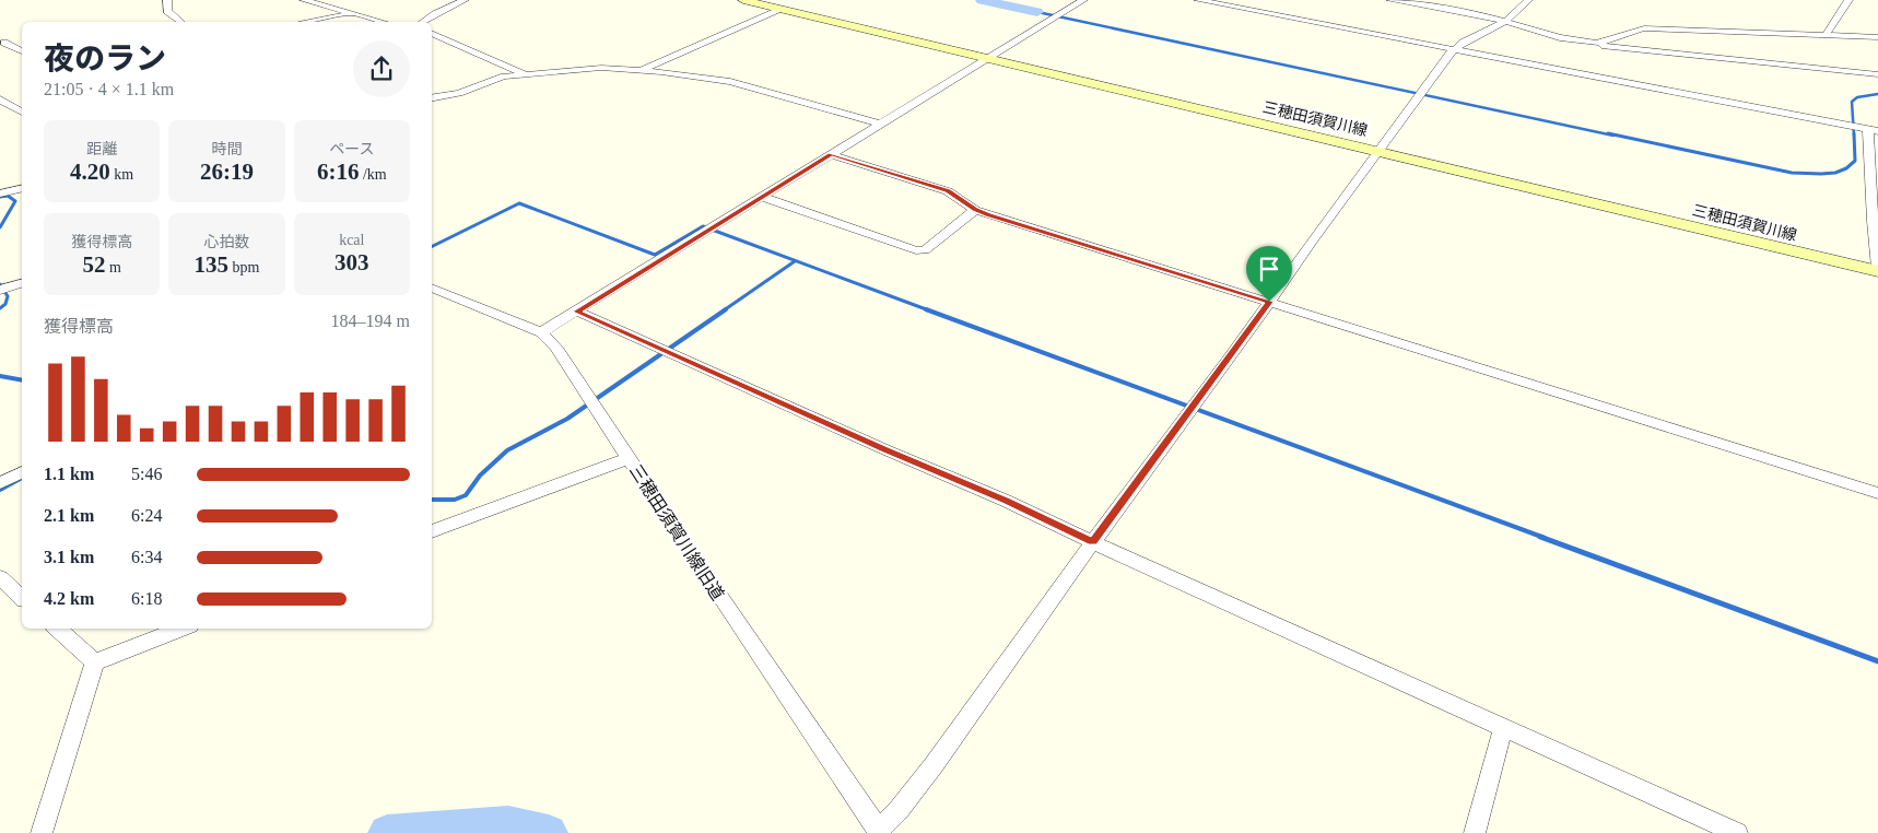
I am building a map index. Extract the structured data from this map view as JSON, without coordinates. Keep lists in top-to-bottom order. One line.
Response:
{"streets":{"main road":["三穂田須賀川線"],"street":["三穂田須賀川線旧道"]},"page":{"heading":["夜のラン","21:05 · 4 × 1.1 km"],"stats":[["距離","4.20 km"],["時間","26:19"],["ペース","6:16 /km"],["獲得標高","52 m"],["心拍数","135 bpm"],["kcal","303"]],"chart":["獲得標高","184–194 m"],"list":[{"name":"1.1 km","note":"5:46"},{"name":"2.1 km","note":"6:24"},{"name":"3.1 km","note":"6:34"},{"name":"4.2 km","note":"6:18"}]}}
